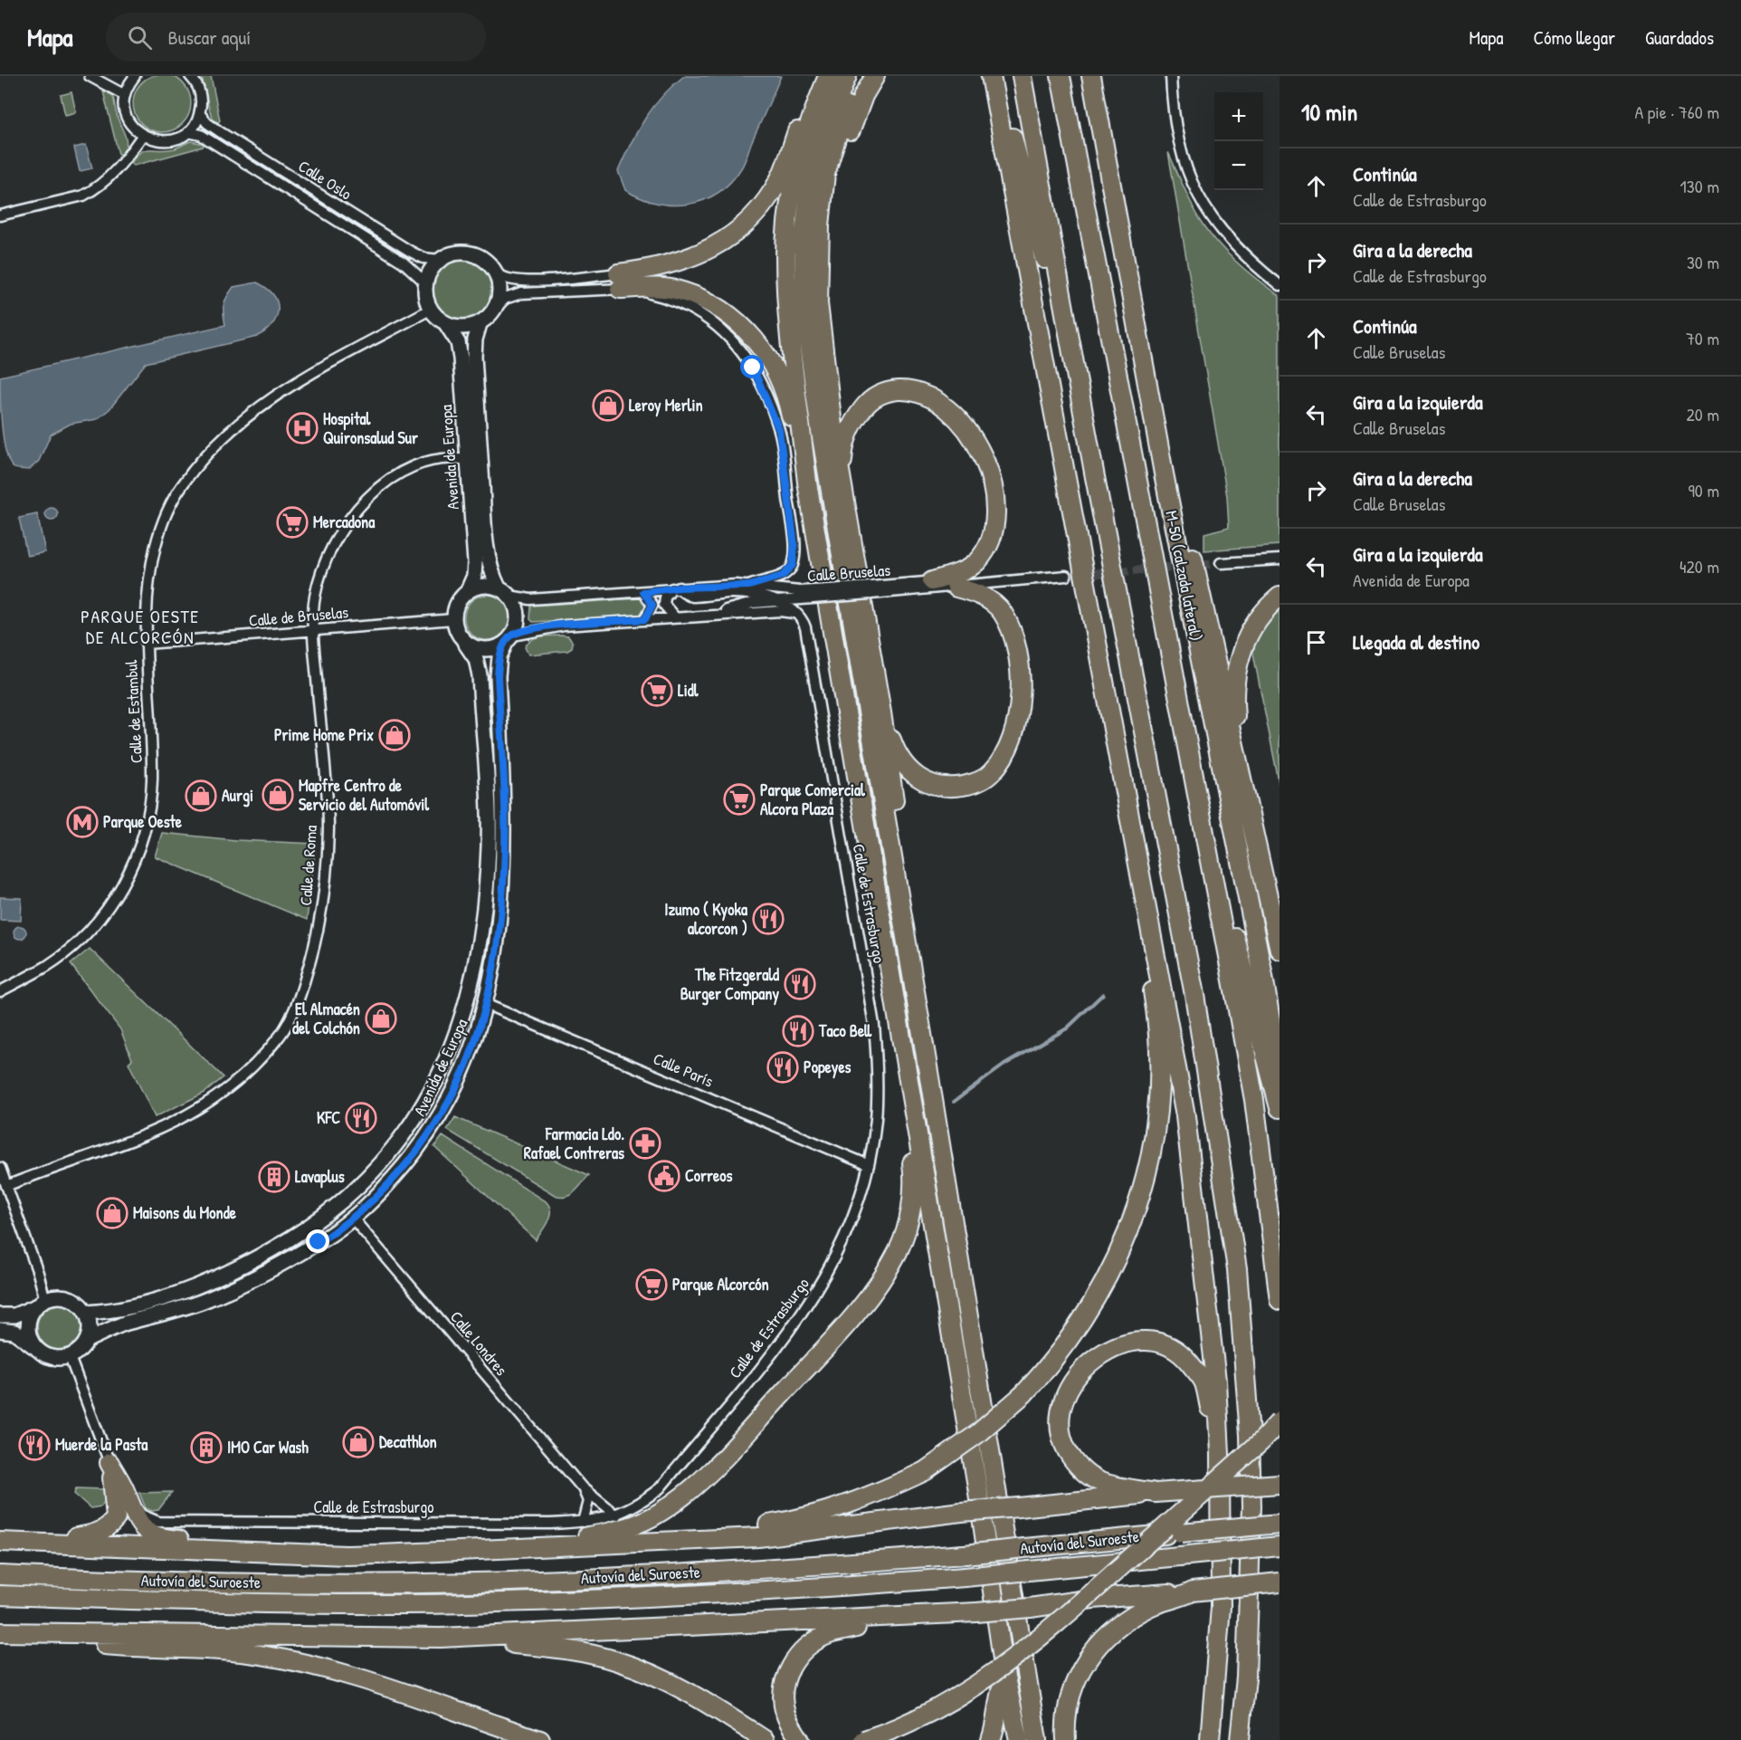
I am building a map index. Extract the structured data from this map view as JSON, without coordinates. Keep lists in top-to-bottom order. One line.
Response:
{"streets":{"highway":["M-50 (calzada lateral)","Autovía del Suroeste"],"street":["Calle Oslo","Avenida de Europa","Calle Bruselas","Calle de Bruselas","Calle de Estambul","Calle de Roma","Calle de Estrasburgo","Calle París","Calle Londres"]},"crossings":[["Calle Oslo","Avenida de Europa"],["Calle Oslo","Calle de Estambul"],["Avenida de Europa","Calle Bruselas"],["Avenida de Europa","Calle de Bruselas"],["Avenida de Europa","Calle de Estambul"],["Avenida de Europa","Calle de Roma"],["Avenida de Europa","Calle París"],["Avenida de Europa","Calle Londres"],["Calle Bruselas","Calle de Bruselas"],["Calle Bruselas","Calle de Estrasburgo"],["Calle de Bruselas","Calle de Estambul"],["Calle de Bruselas","Calle de Roma"],["Calle de Estrasburgo","Calle París"],["Calle de Estrasburgo","Calle Londres"]],"districts":["PARQUE OESTE DE ALCORCÓN"],"places":{"shop":["Leroy Merlin","Prime Home Prix","Mapfre Centro de Servicio del Automóvil","Aurgi","El Almacén del Colchón","Maisons du Monde","Decathlon"],"hospital":["Hospital Quironsalud Sur"],"supermarket":["Mercadona","Lidl","Parque Comercial Alcora Plaza","Parque Alcorcón"],"metro station":["Parque Oeste"],"restaurant":["Izumo ( Kyoka alcorcon )","The Fitzgerald Burger Company","Taco Bell","Popeyes","KFC","Muerde la Pasta"],"pharmacy":["Farmacia Ldo. Rafael Contreras"],"public building":["Correos"],"building":["Lavaplus","IMO Car Wash"]},"page":{"header":"Mapa","search":"Buscar aquí","nav":["Mapa","Cómo llegar","Guardados"],"heading":["10 min","A pie · 760 m"],"map_buttons":["+","−"],"list":[["Continúa","Calle de Estrasburgo","130 m"],["Gira a la derecha","Calle de Estrasburgo","30 m"],["Continúa","Calle Bruselas","70 m"],["Gira a la izquierda","Calle Bruselas","20 m"],["Gira a la derecha","Calle Bruselas","90 m"],["Gira a la izquierda","Avenida de Europa","420 m"],"Llegada al destino"]}}
